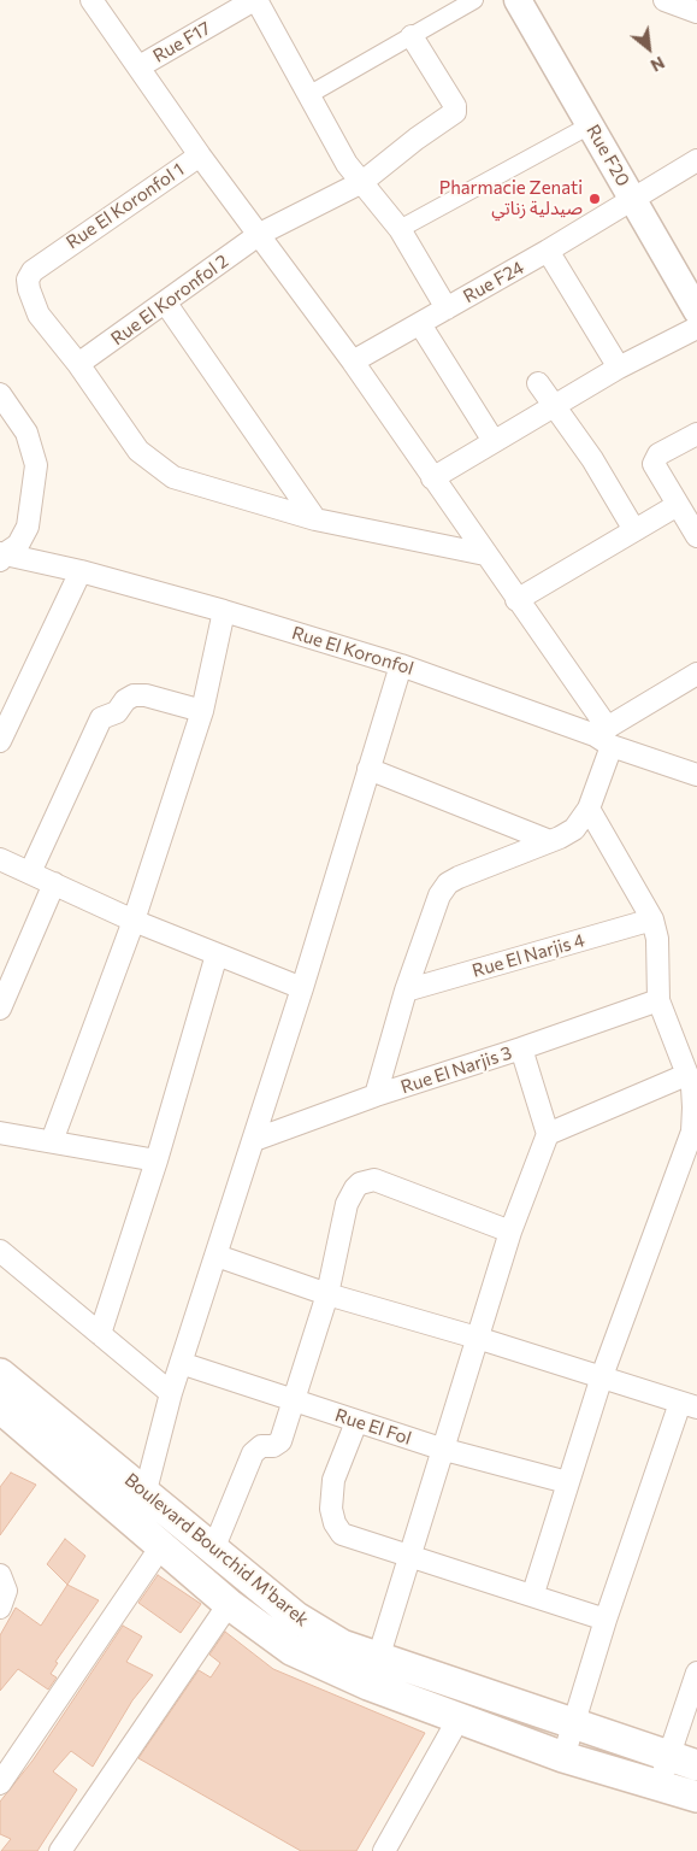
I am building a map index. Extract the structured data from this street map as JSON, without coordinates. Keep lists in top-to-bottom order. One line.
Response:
{"streets":{"main road":["Boulevard Bourchid M'barek"],"street":["Rue F17","Rue F20","Rue El Koronfol 1","Rue F24","Rue El Koronfol 2","Rue El Koronfol","Rue El Narjis 4","Rue El Narjis 3","Rue El Fol"]},"crossings":[["Rue F20","Rue F24"],["Rue El Koronfol 1","Rue El Koronfol 2"]],"places":["Pharmacie Zenati صيدلية زناتي"],"north":"bottom right"}
